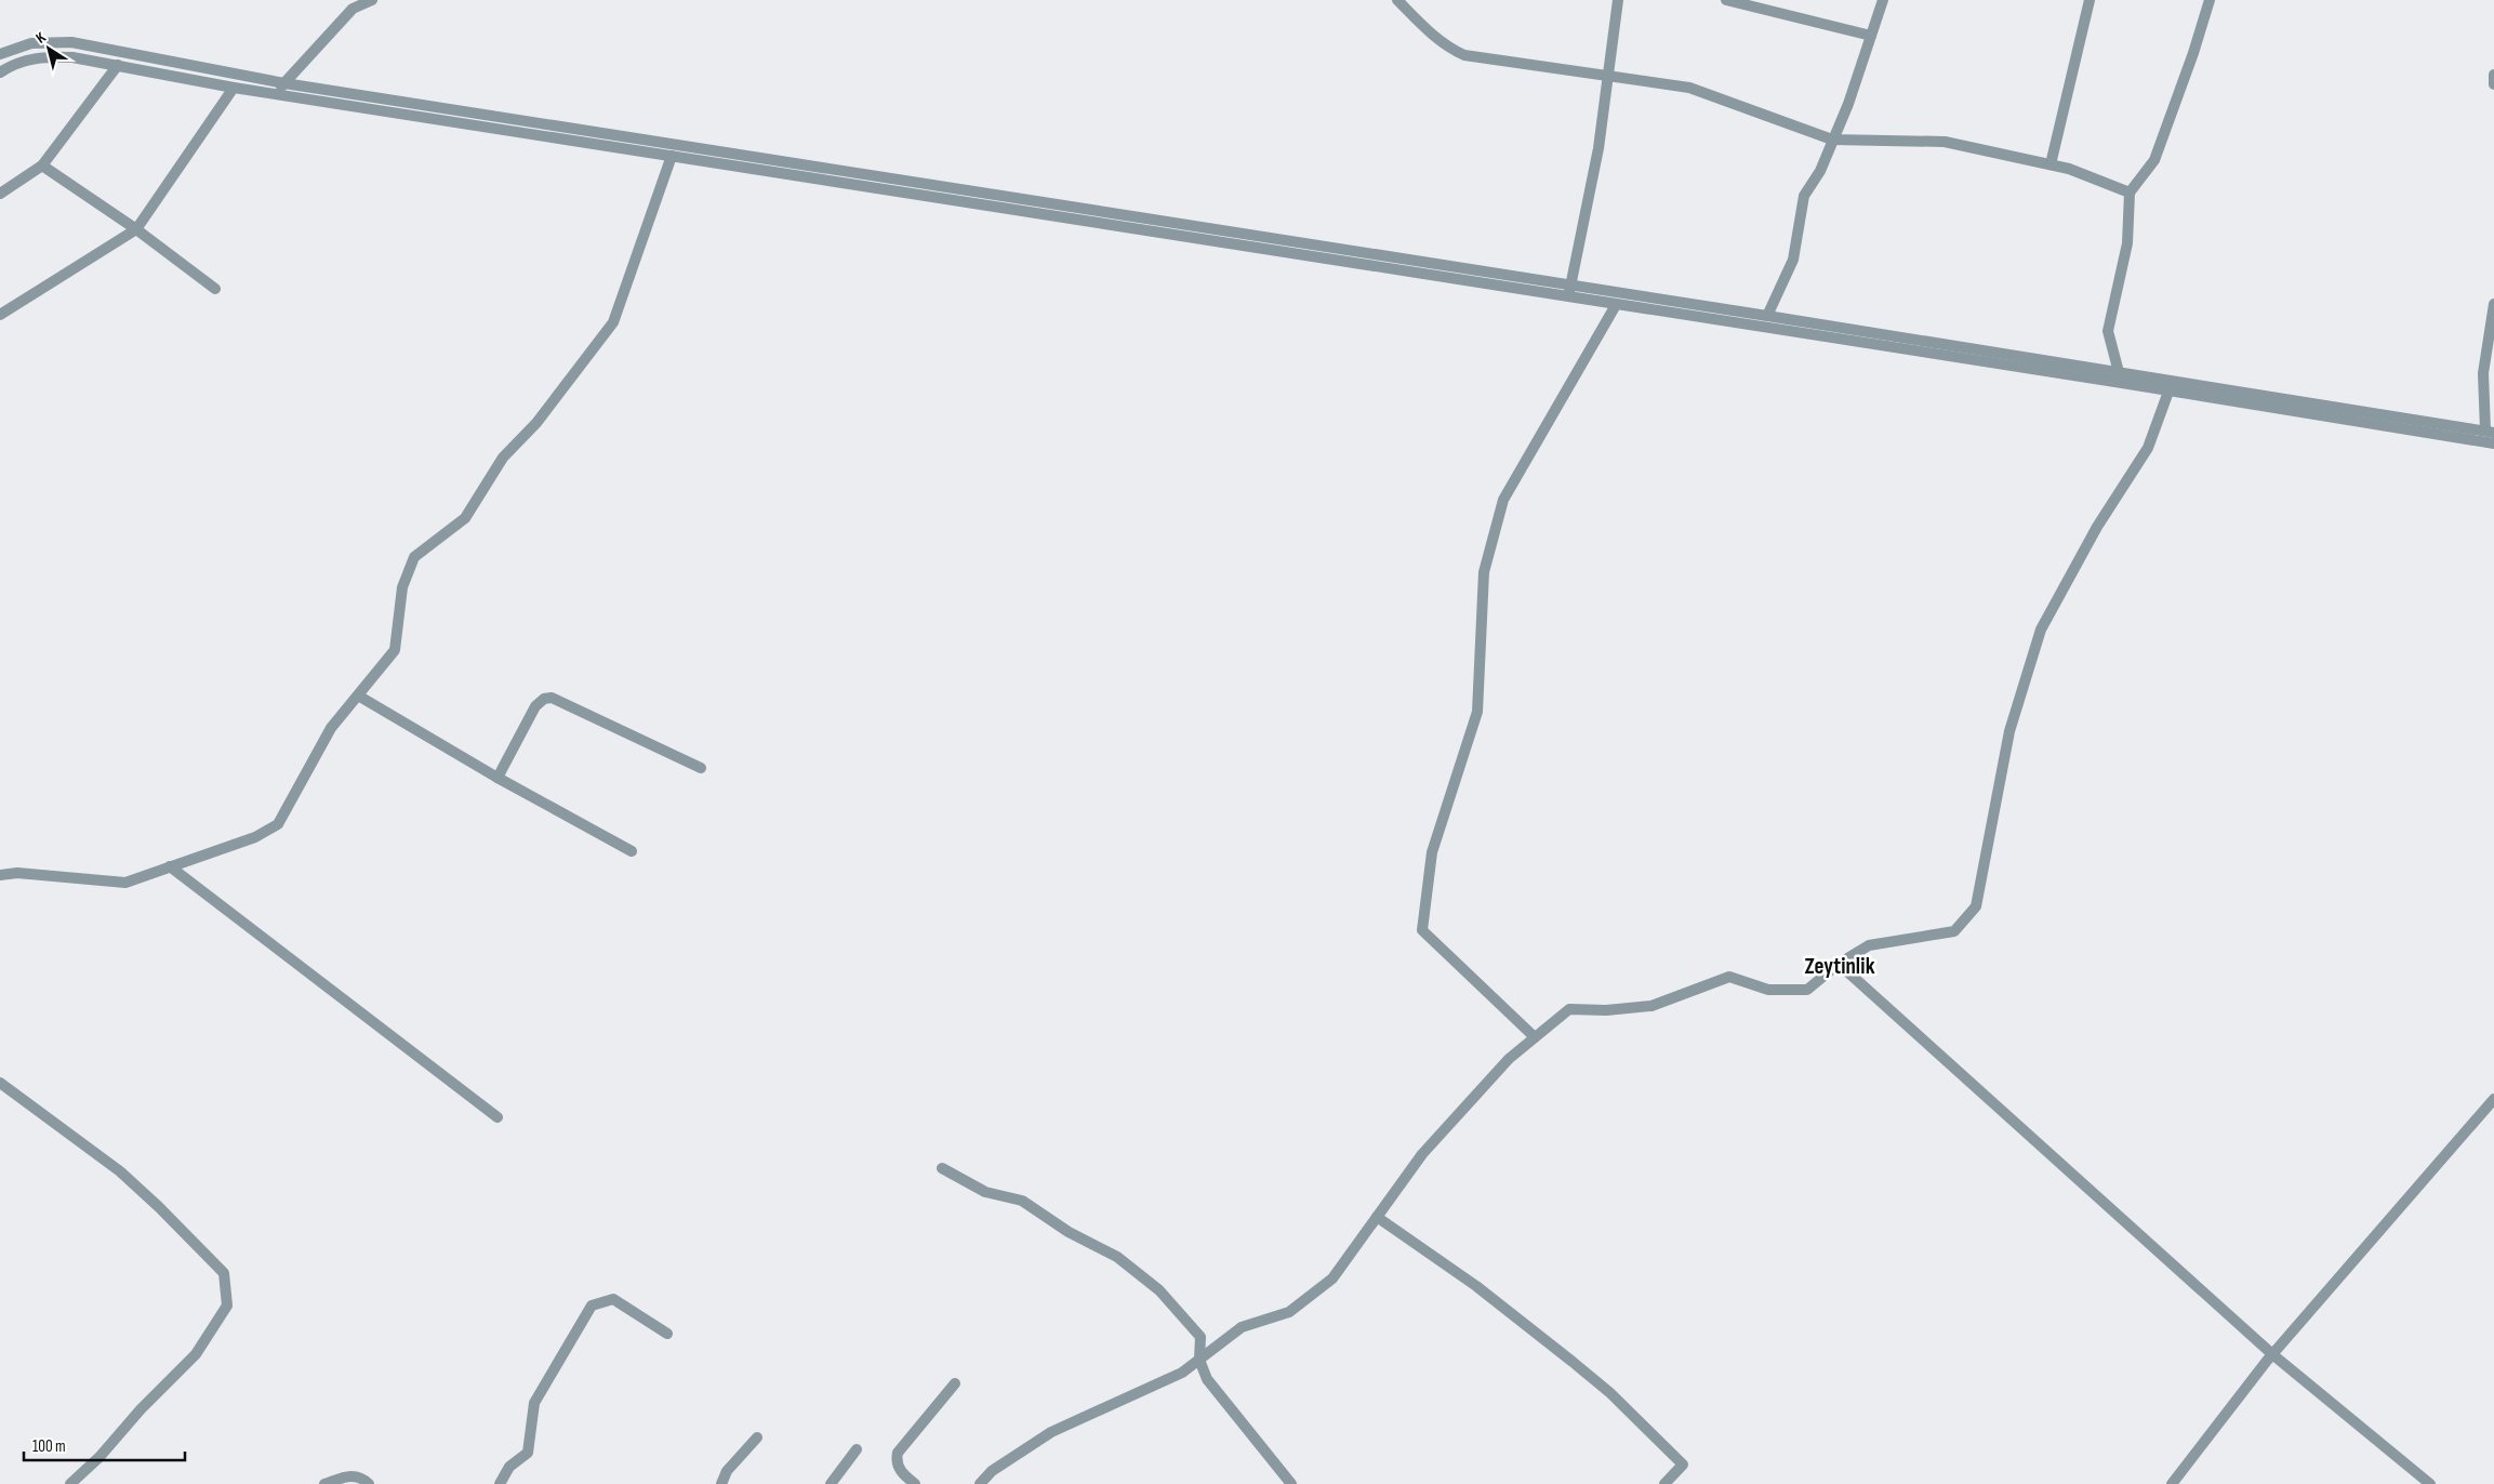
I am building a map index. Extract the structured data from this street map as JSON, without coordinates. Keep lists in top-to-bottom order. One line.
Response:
{"districts":["Zeytinlik"],"scale_bar":"100 m","north":"top left"}
